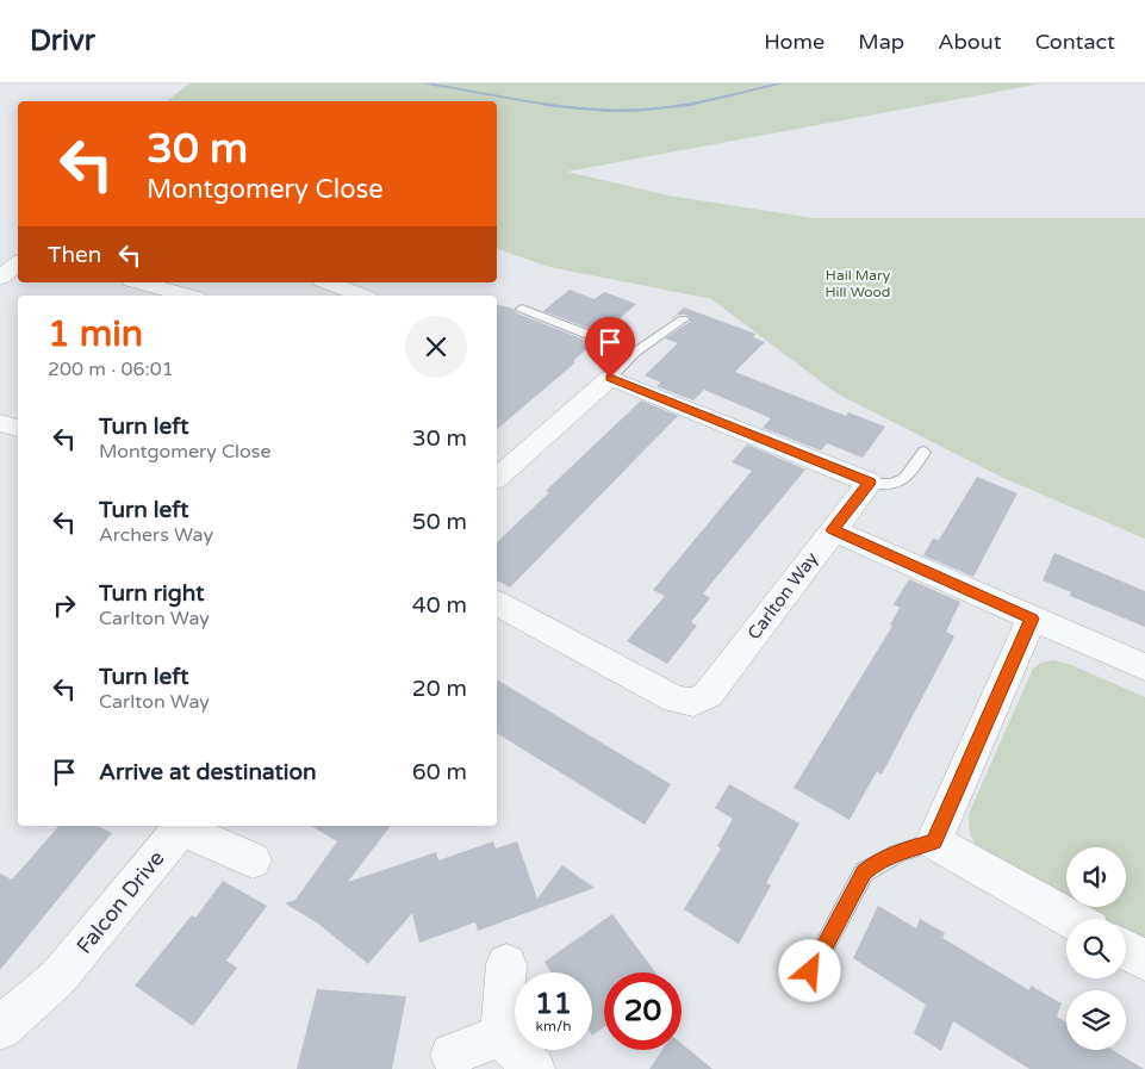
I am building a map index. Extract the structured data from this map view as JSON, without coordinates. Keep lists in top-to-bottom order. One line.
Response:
{"streets":{"street":["Carlton Way","Falcon Drive"]},"parks":["Hail Mary Hill Wood"],"page":{"header":"Drivr","nav":["Home","Map","About","Contact"],"turn":["30 m","Montgomery Close"],"then":"Then","heading":["1 min","200 m · 06:01"],"list":[{"name":"Turn left","note":"Montgomery Close","value":"30 m"},{"name":"Turn left","note":"Archers Way","value":"50 m"},{"name":"Turn right","note":"Carlton Way","value":"40 m"},{"name":"Turn left","note":"Carlton Way","value":"20 m"},{"name":"Arrive at destination","value":"60 m"}],"speed":"11 km/h","limit":"20"}}
